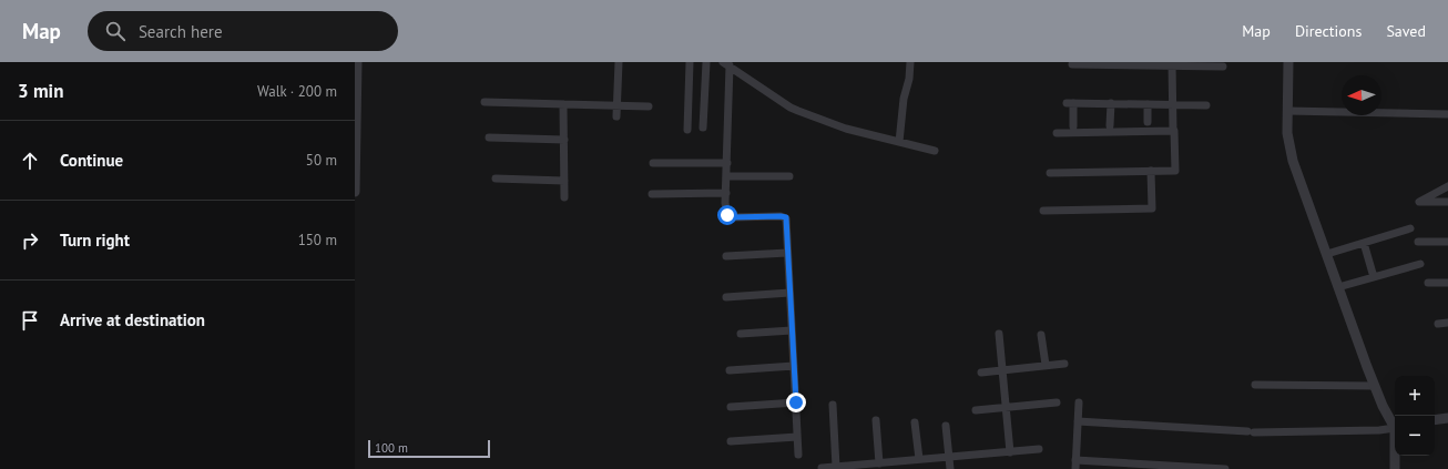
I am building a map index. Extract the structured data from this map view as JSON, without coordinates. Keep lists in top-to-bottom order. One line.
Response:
{"scale_bar":"100 m","north":"left","page":{"header":"Map","search":"Search here","nav":["Map","Directions","Saved"],"heading":["3 min","Walk · 200 m"],"list":[["Continue","50 m"],["Turn right","150 m"],"Arrive at destination"],"map_buttons":["+","−"],"scale":"100 m"}}
